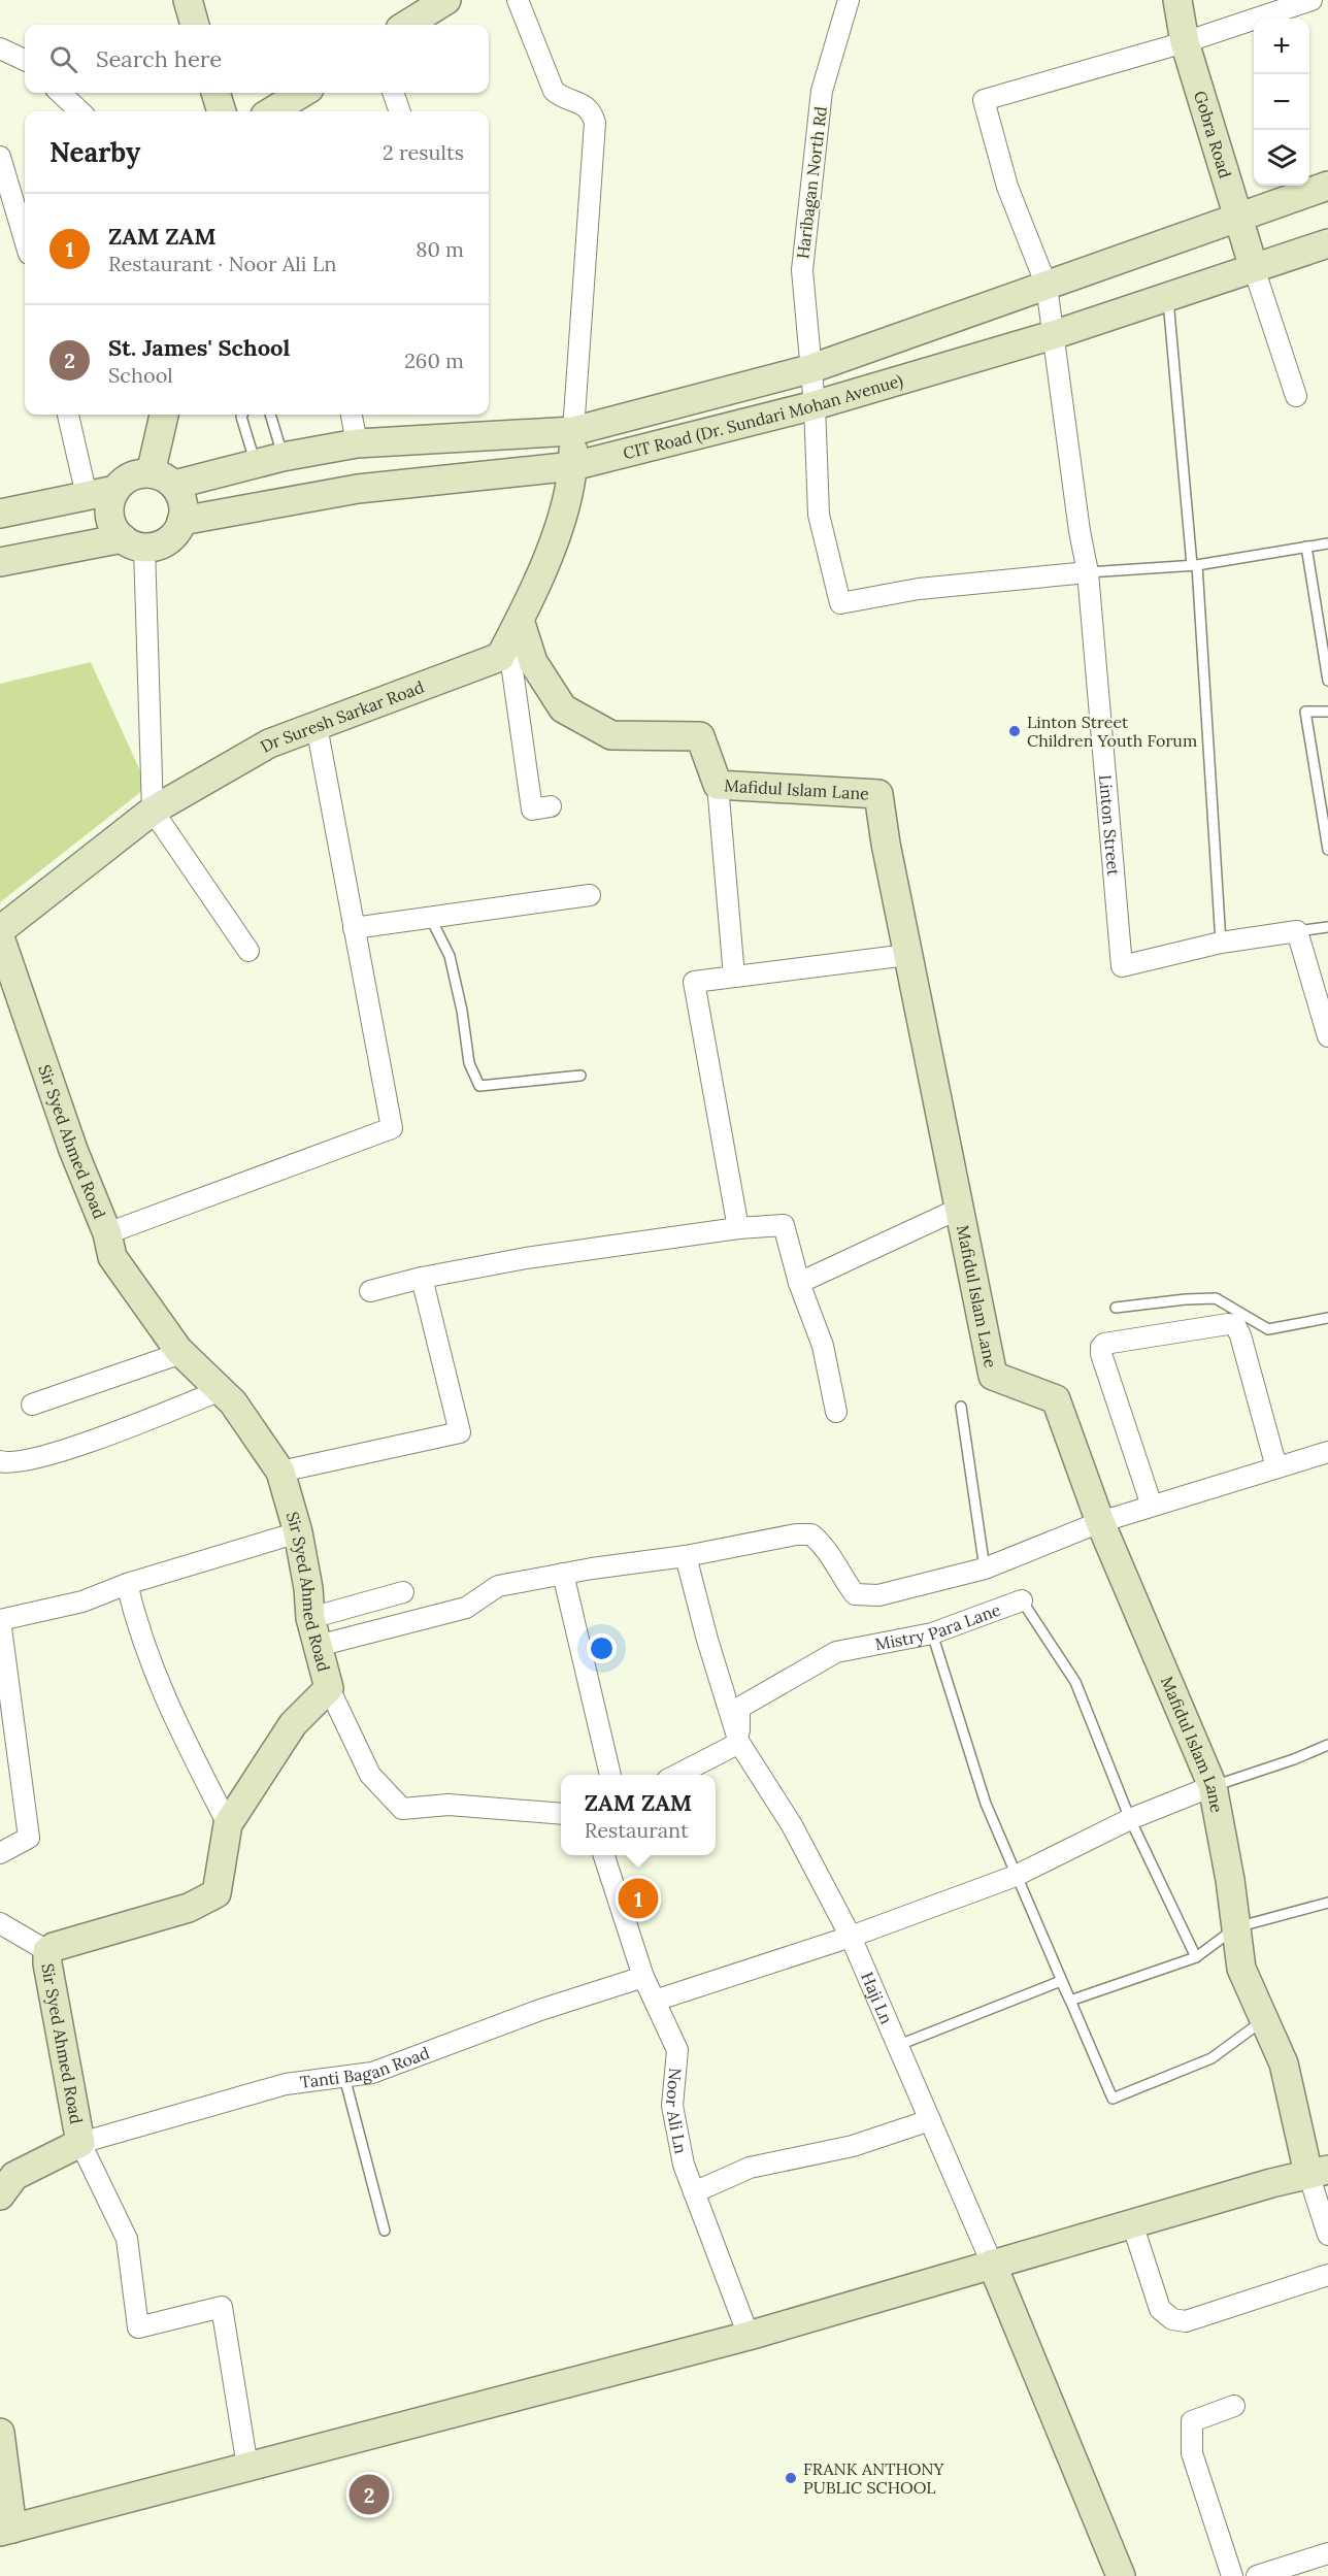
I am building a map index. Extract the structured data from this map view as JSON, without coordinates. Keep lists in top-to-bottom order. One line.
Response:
{"streets":{"street":["Gobra Road","Haribagan North Rd","CIT Road (Dr. Sundari Mohan Avenue)","Dr Suresh Sarkar Road","Mafidul Islam Lane","Linton Street","Sir Syed Ahmed Road","Mistry Para Lane","Haji Ln","Tanti Bagan Road","Noor Ali Ln"]},"crossings":[["Gobra Road","CIT Road (Dr. Sundari Mohan Avenue)"],["Haribagan North Rd","CIT Road (Dr. Sundari Mohan Avenue)"],["Haribagan North Rd","Linton Street"],["CIT Road (Dr. Sundari Mohan Avenue)","Linton Street"],["Sir Syed Ahmed Road","Tanti Bagan Road"],["Mistry Para Lane","Haji Ln"],["Tanti Bagan Road","Noor Ali Ln"]],"places":["Linton Street Children Youth Forum","FRANK ANTHONY PUBLIC SCHOOL"],"page":{"map_buttons":["+","−"],"search":"Search here","heading":["Nearby","2 results"],"list":[{"mark":"1","name":"ZAM ZAM","note":"Restaurant · Noor Ali Ln","value":"80 m"},{"mark":"2","name":"St. James' School","note":"School","value":"260 m"}],"popup":["ZAM ZAM","Restaurant"],"pins":["1","2"]}}
